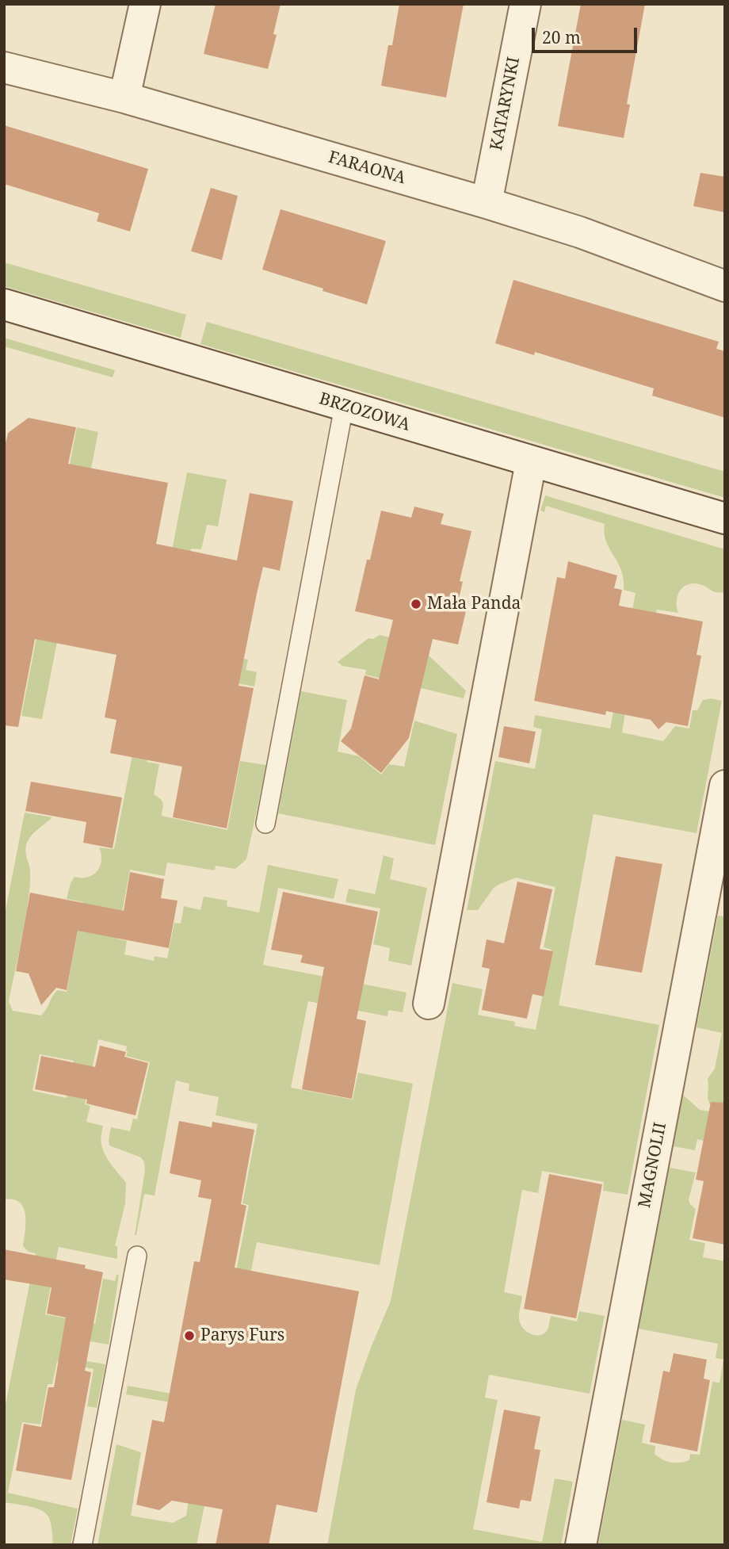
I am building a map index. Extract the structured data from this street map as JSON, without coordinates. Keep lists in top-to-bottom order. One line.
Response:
{"streets":{"street":["KATARYNKI","FARAONA","BRZOZOWA","MAGNOLII"]},"crossings":[["KATARYNKI","FARAONA"]],"places":["Mała Panda","Parys Furs"],"scale_bar":"20 m"}
